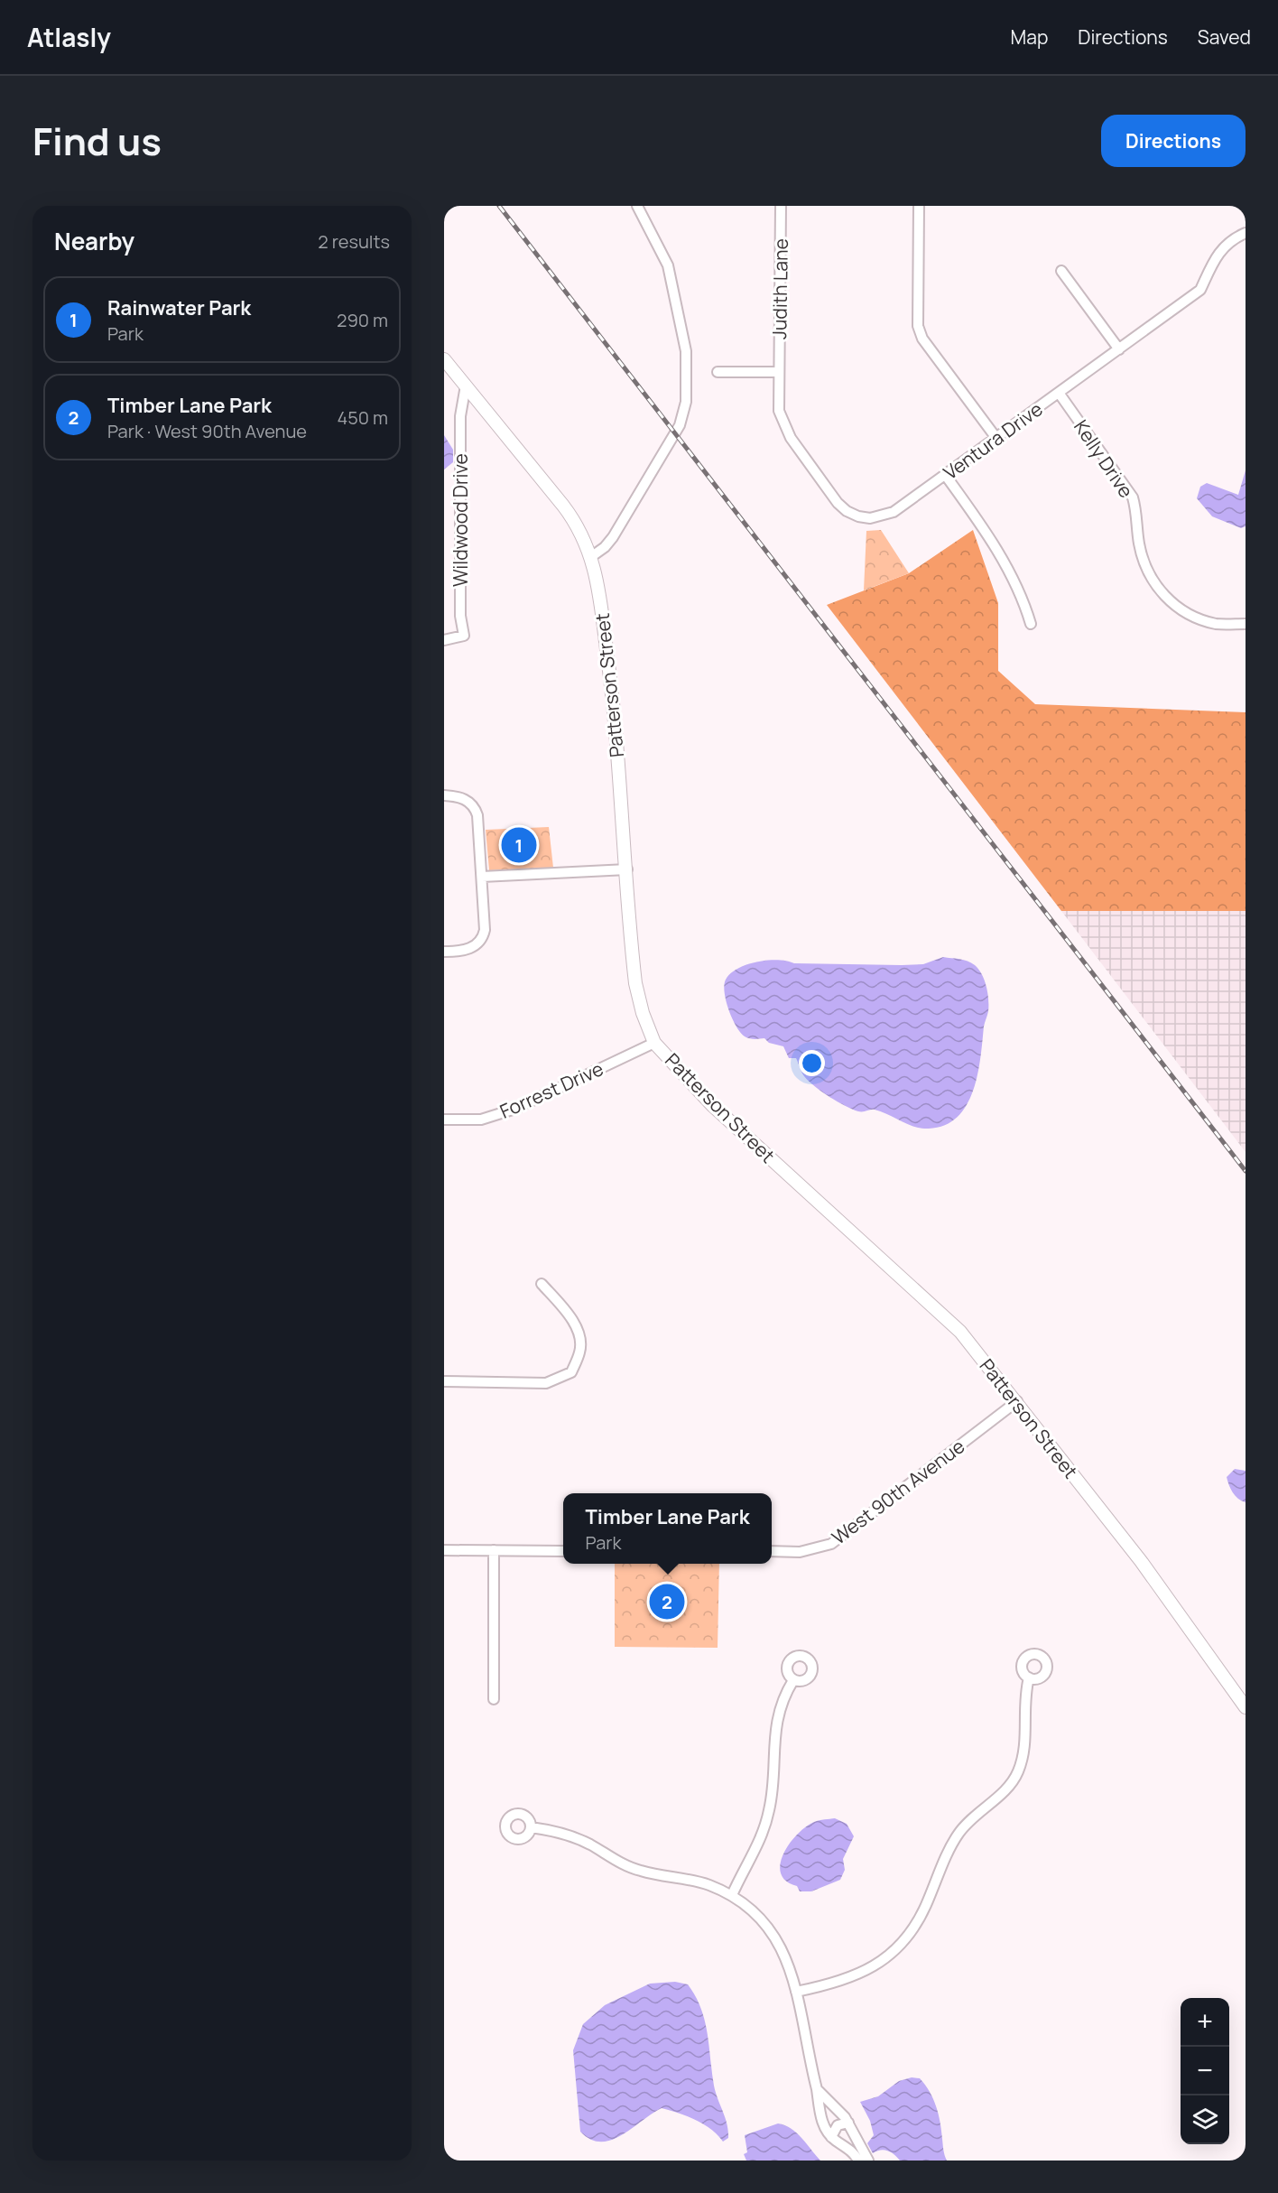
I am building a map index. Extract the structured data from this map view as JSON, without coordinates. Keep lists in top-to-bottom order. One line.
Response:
{"streets":{"street":["Judith Lane","Ventura Drive","Kelly Drive","Wildwood Drive","Patterson Street","Forrest Drive","West 90th Avenue"]},"crossings":[["Judith Lane","Ventura Drive"],["Ventura Drive","Kelly Drive"],["Wildwood Drive","Patterson Street"],["Patterson Street","Forrest Drive"],["Patterson Street","West 90th Avenue"]],"page":{"header":"Atlasly","nav":["Map","Directions","Saved"],"title":"Find us","buttons":"Directions","heading":["Nearby","2 results"],"list":[{"mark":"1","name":"Rainwater Park","note":"Park","value":"290 m"},{"mark":"2","name":"Timber Lane Park","note":"Park · West 90th Avenue","value":"450 m"}],"pins":["1","2"],"popup":["Timber Lane Park","Park"],"map_buttons":["+","−"]}}
